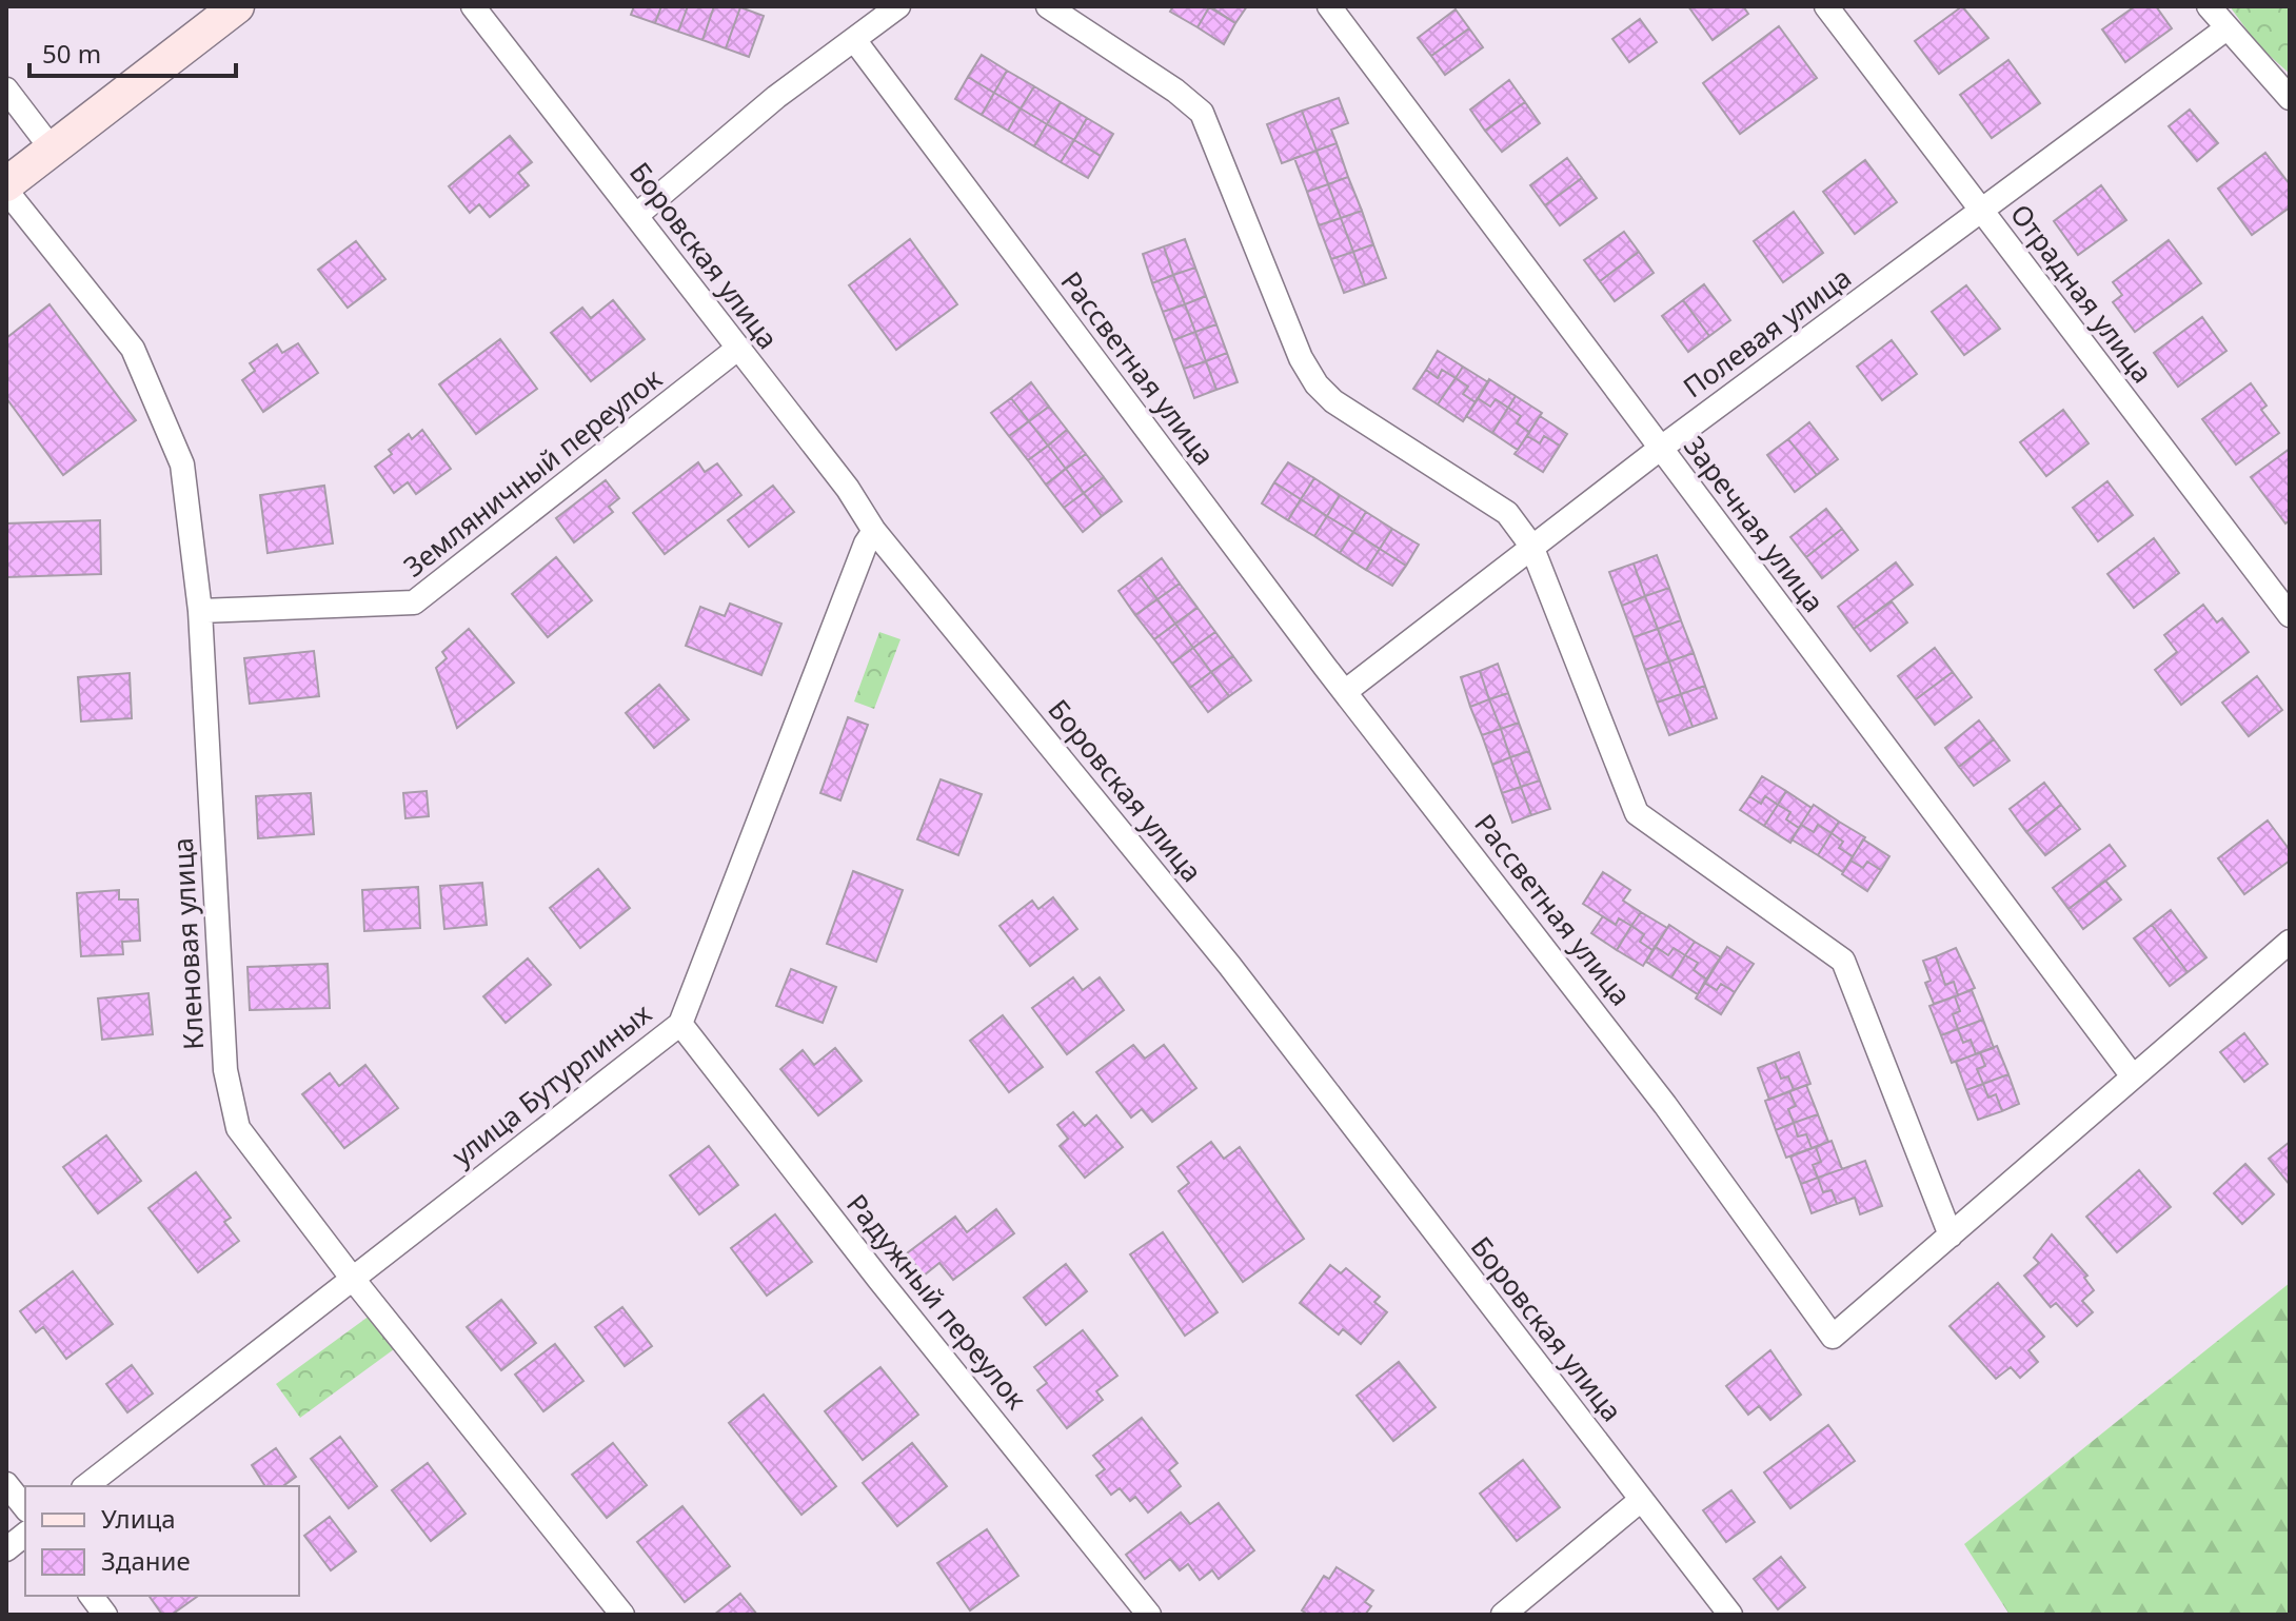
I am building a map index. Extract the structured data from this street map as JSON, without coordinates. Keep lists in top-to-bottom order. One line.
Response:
{"streets":{"street":["Боровская улица","Отрадная улица","Полевая улица","Рассветная улица","Земляничный переулок","Заречная улица","Кленовая улица","улица Бутурлиных","Радужный переулок"]},"crossings":[["Боровская улица","Земляничный переулок"],["Боровская улица","улица Бутурлиных"],["Отрадная улица","Полевая улица"],["Полевая улица","Рассветная улица"],["Полевая улица","Заречная улица"],["Рассветная улица","Заречная улица"],["Земляничный переулок","Кленовая улица"],["Кленовая улица","улица Бутурлиных"],["улица Бутурлиных","Радужный переулок"]],"legend":["Улица","Здание"],"scale_bar":"50 m"}
